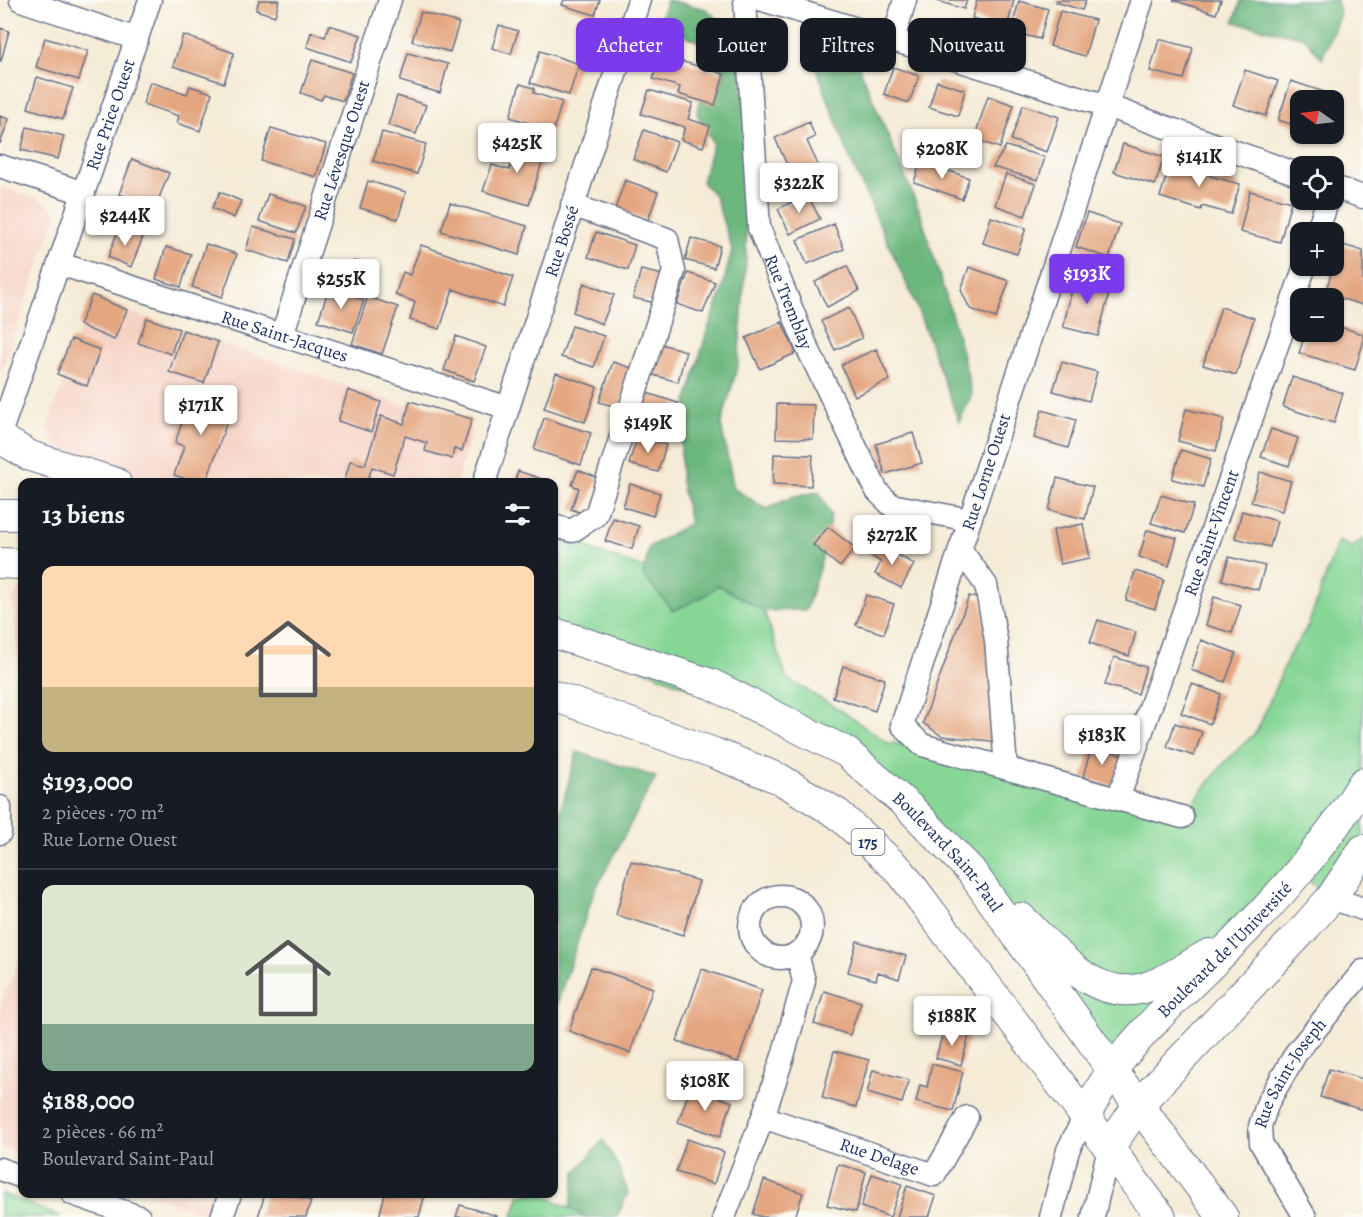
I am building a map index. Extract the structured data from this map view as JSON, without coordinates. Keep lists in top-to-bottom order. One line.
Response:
{"streets":{"main road":["175","Boulevard Saint-Paul","Boulevard de l'Université"],"street":["Rue Price Ouest","Rue Lévesque Ouest","Rue Bossé","Rue Tremblay","Rue Saint-Jacques","Rue Lorne Ouest","Rue Saint-Vincent","Rue Saint-Joseph","Rue Delage"]},"crossings":[["Rue Price Ouest","Rue Saint-Jacques"],["Rue Lévesque Ouest","Rue Saint-Jacques"],["Rue Bossé","Rue Saint-Jacques"],["Rue Tremblay","Rue Lorne Ouest"],["Rue Lorne Ouest","Rue Saint-Vincent"],["175","Boulevard de l'Université"],["Boulevard Saint-Paul","Boulevard de l'Université"]],"north":"left","page":{"chip":["Acheter","Louer","Filtres","Nouveau"],"map_buttons":["+","−"],"price":["$425K","$208K","$141K","$322K","$244K","$193K","$255K","$171K","$149K","$272K","$183K","$188K","$108K"],"heading":"13 biens","list":[{"name":"$193,000","note":"2 pièces · 70 m² · Rue Lorne Ouest"},{"name":"$188,000","note":"2 pièces · 66 m² · Boulevard Saint-Paul"}]}}
